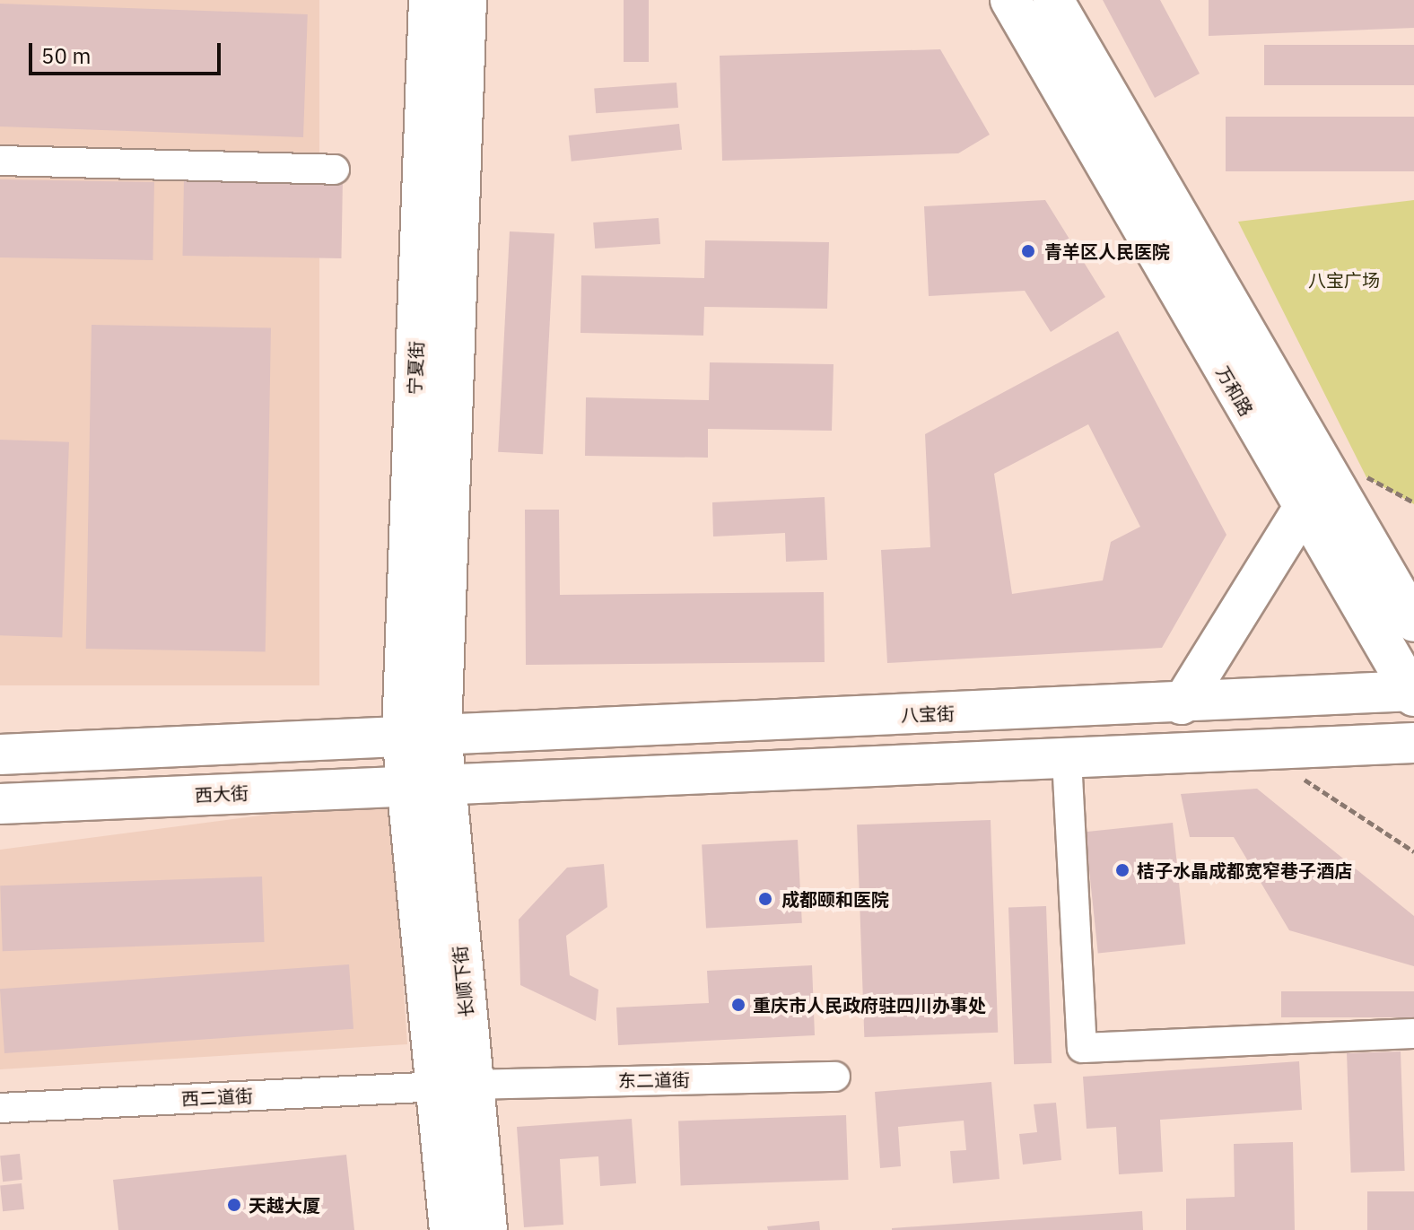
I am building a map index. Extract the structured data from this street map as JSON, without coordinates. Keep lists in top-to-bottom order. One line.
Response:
{"streets":{"main road":["宁夏街","万和路","八宝街","西大街","长顺下街"],"street":["东二道街","西二道街"]},"crossings":[["宁夏街","长顺下街"],["万和路","八宝街"],["八宝街","长顺下街"],["西大街","长顺下街"],["长顺下街","东二道街"],["长顺下街","西二道街"]],"parks":["八宝广场"],"places":["青羊区人民医院","桔子水晶成都宽窄巷子酒店","成都颐和医院","重庆市人民政府驻四川办事处","天越大厦"],"scale_bar":"50 m"}
